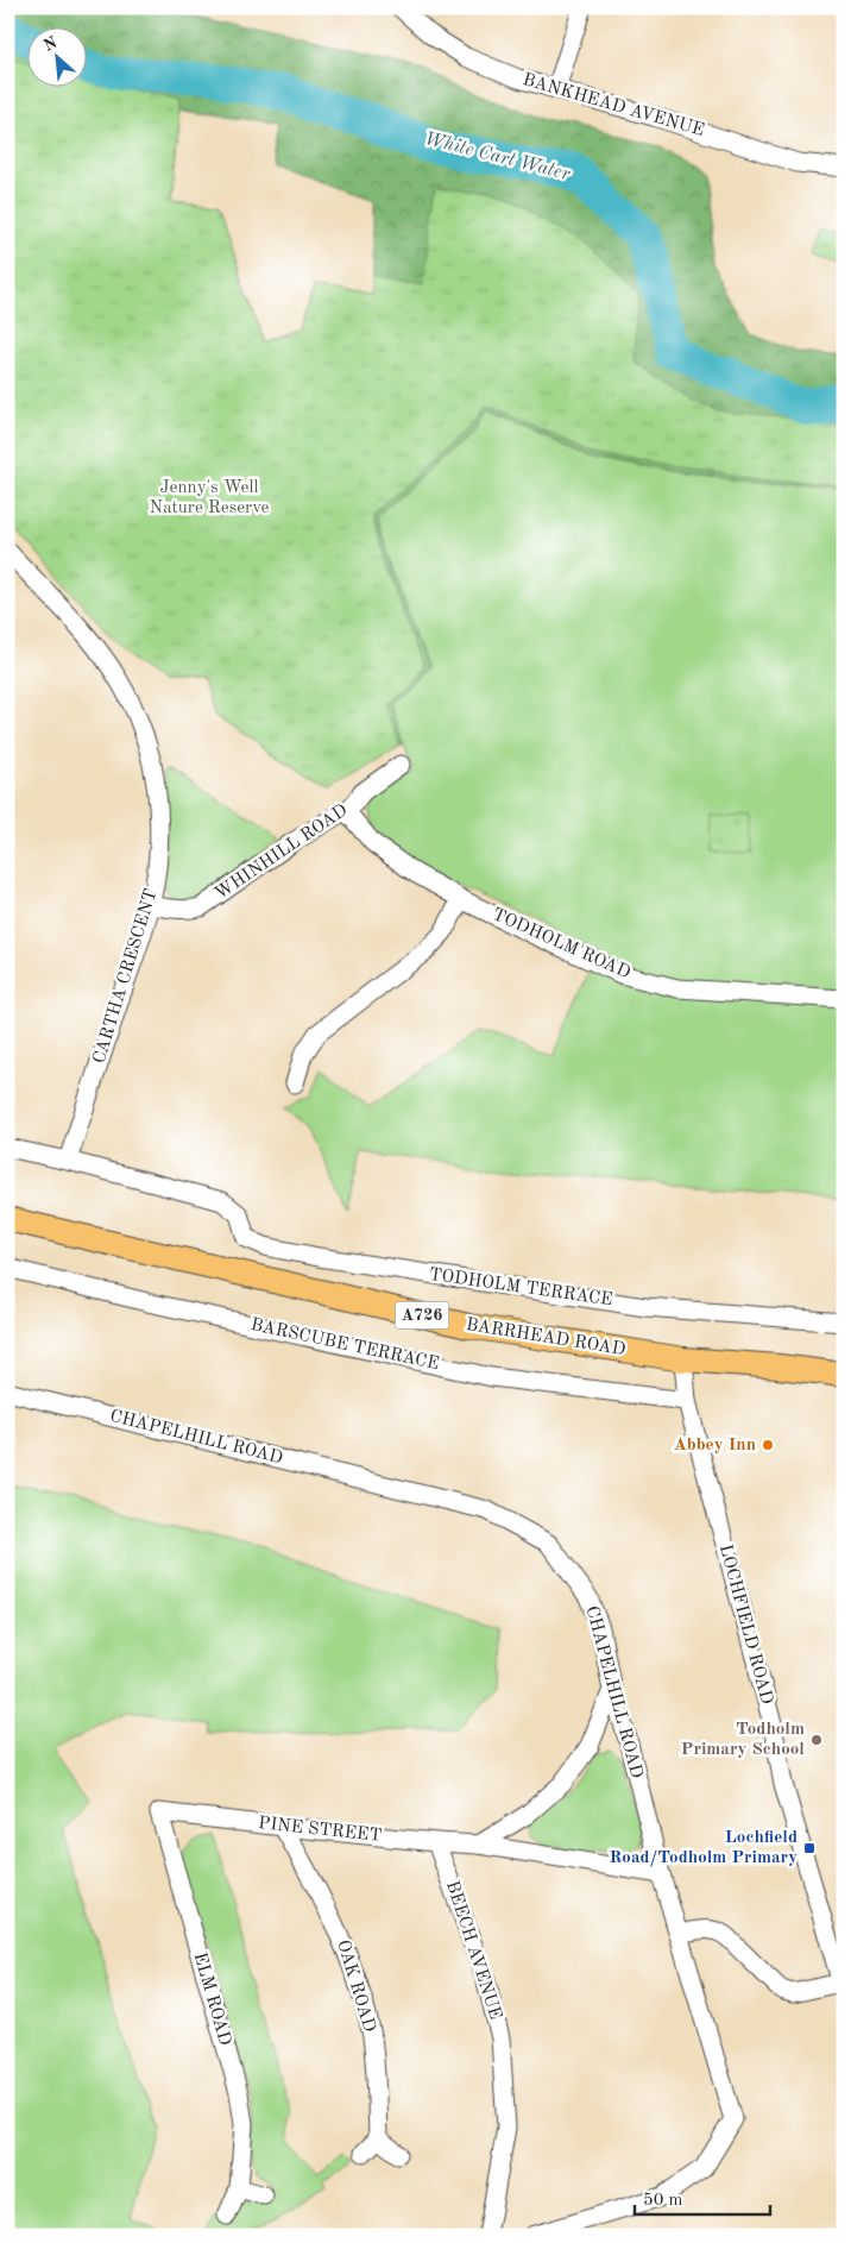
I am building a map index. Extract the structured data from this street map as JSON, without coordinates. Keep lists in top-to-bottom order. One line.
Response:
{"streets":{"main road":["A726","BARRHEAD ROAD"],"street":["BANKHEAD AVENUE","WHINHILL ROAD","TODHOLM ROAD","CARTHA CRESCENT","TODHOLM TERRACE","BARSCUBE TERRACE","CHAPELHILL ROAD","LOCHFIELD ROAD","PINE STREET","BEECH AVENUE","OAK ROAD","ELM ROAD"]},"crossings":[["WHINHILL ROAD","TODHOLM ROAD"],["WHINHILL ROAD","CARTHA CRESCENT"],["CARTHA CRESCENT","TODHOLM TERRACE"],["BARRHEAD ROAD","LOCHFIELD ROAD"],["BARSCUBE TERRACE","LOCHFIELD ROAD"],["CHAPELHILL ROAD","PINE STREET"],["PINE STREET","BEECH AVENUE"],["PINE STREET","OAK ROAD"],["PINE STREET","ELM ROAD"]],"water":["White Cart Water"],"parks":["Jenny's Well Nature Reserve"],"places":{"other":["Abbey Inn","Todholm Primary School"],"transit":["Lochfield Road/Todholm Primary"]},"scale_bar":"50 m","north":"top left"}
